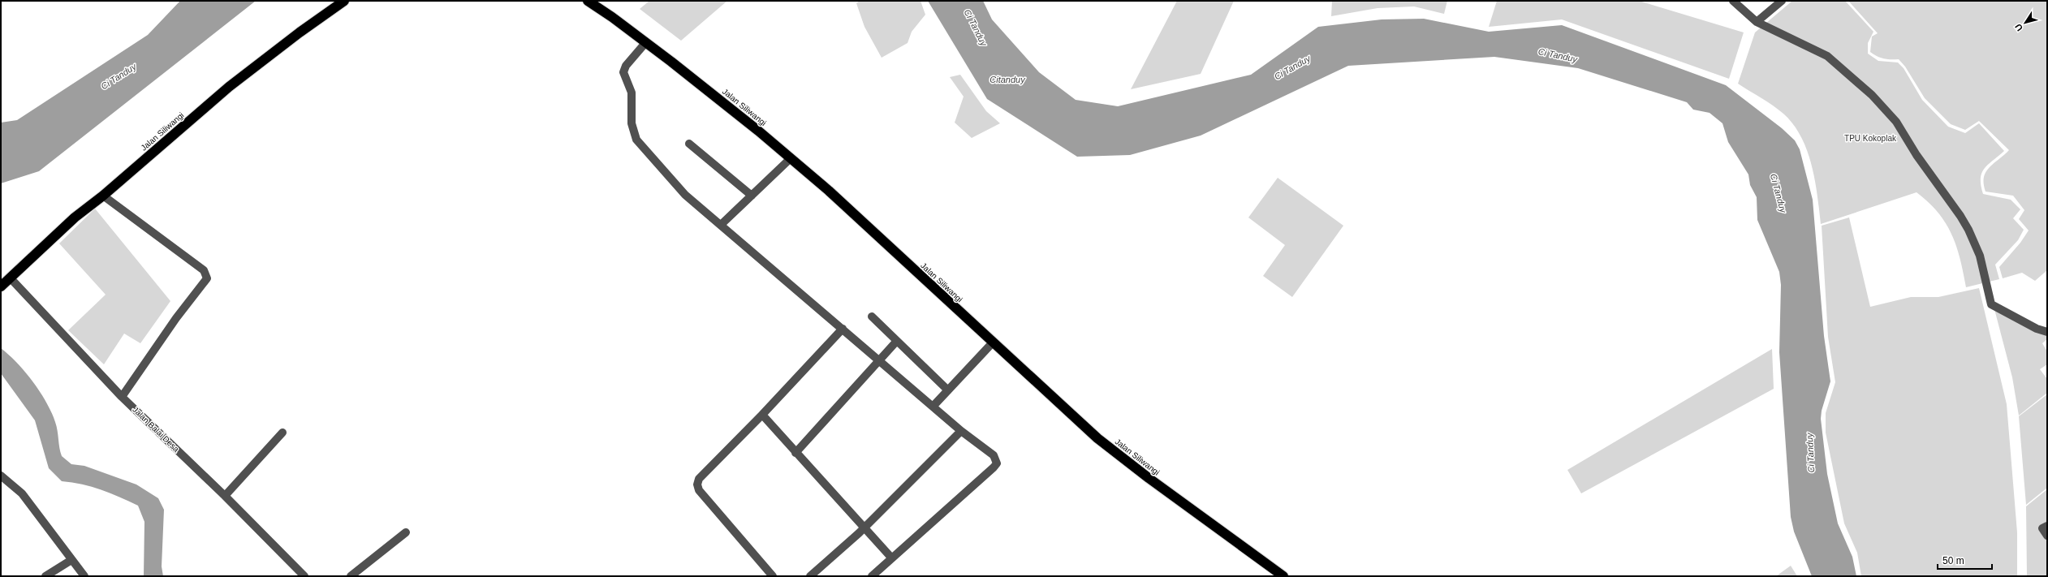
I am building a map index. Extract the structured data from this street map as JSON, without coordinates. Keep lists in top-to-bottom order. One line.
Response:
{"streets":{"highway":["Jalan Siliwangi"],"street":["Jalan Balai Desa"]},"crossings":[["Jalan Siliwangi","Jalan Balai Desa"]],"water":["Ci Tanduy","Citanduy"],"parks":["TPU Kokoplak"],"scale_bar":"50 m","north":"bottom left"}
